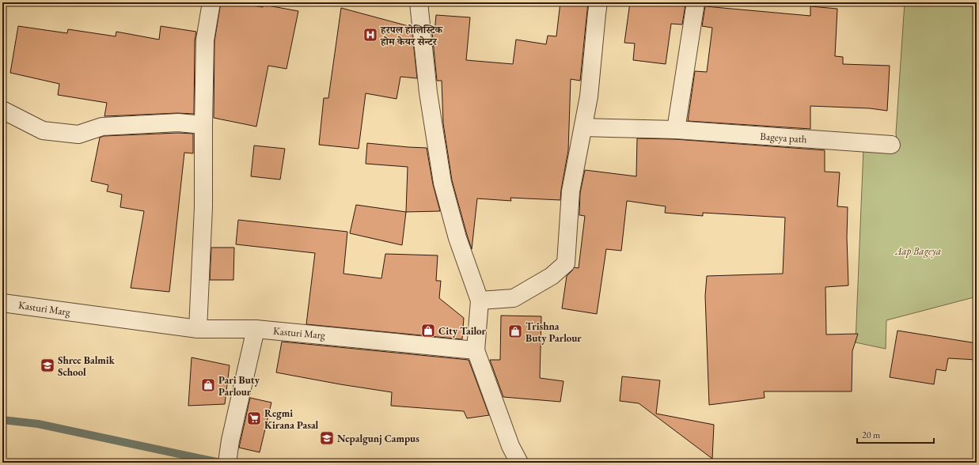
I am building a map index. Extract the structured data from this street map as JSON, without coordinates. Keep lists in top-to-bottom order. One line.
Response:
{"streets":{"street":["Bageya path","Kasturi Marg"]},"parks":["Aap Bageya"],"places":{"hospital":["हरपल होलिस्टिक होम केयर सेन्टर"],"shop":["City Tailor","Trishna Buty Parlour","Pari Buty Parlour"],"school or university":["Shree Balmik School","Nepalgunj Campus"],"supermarket":["Regmi Kirana Pasal"]},"scale_bar":"20 m"}
